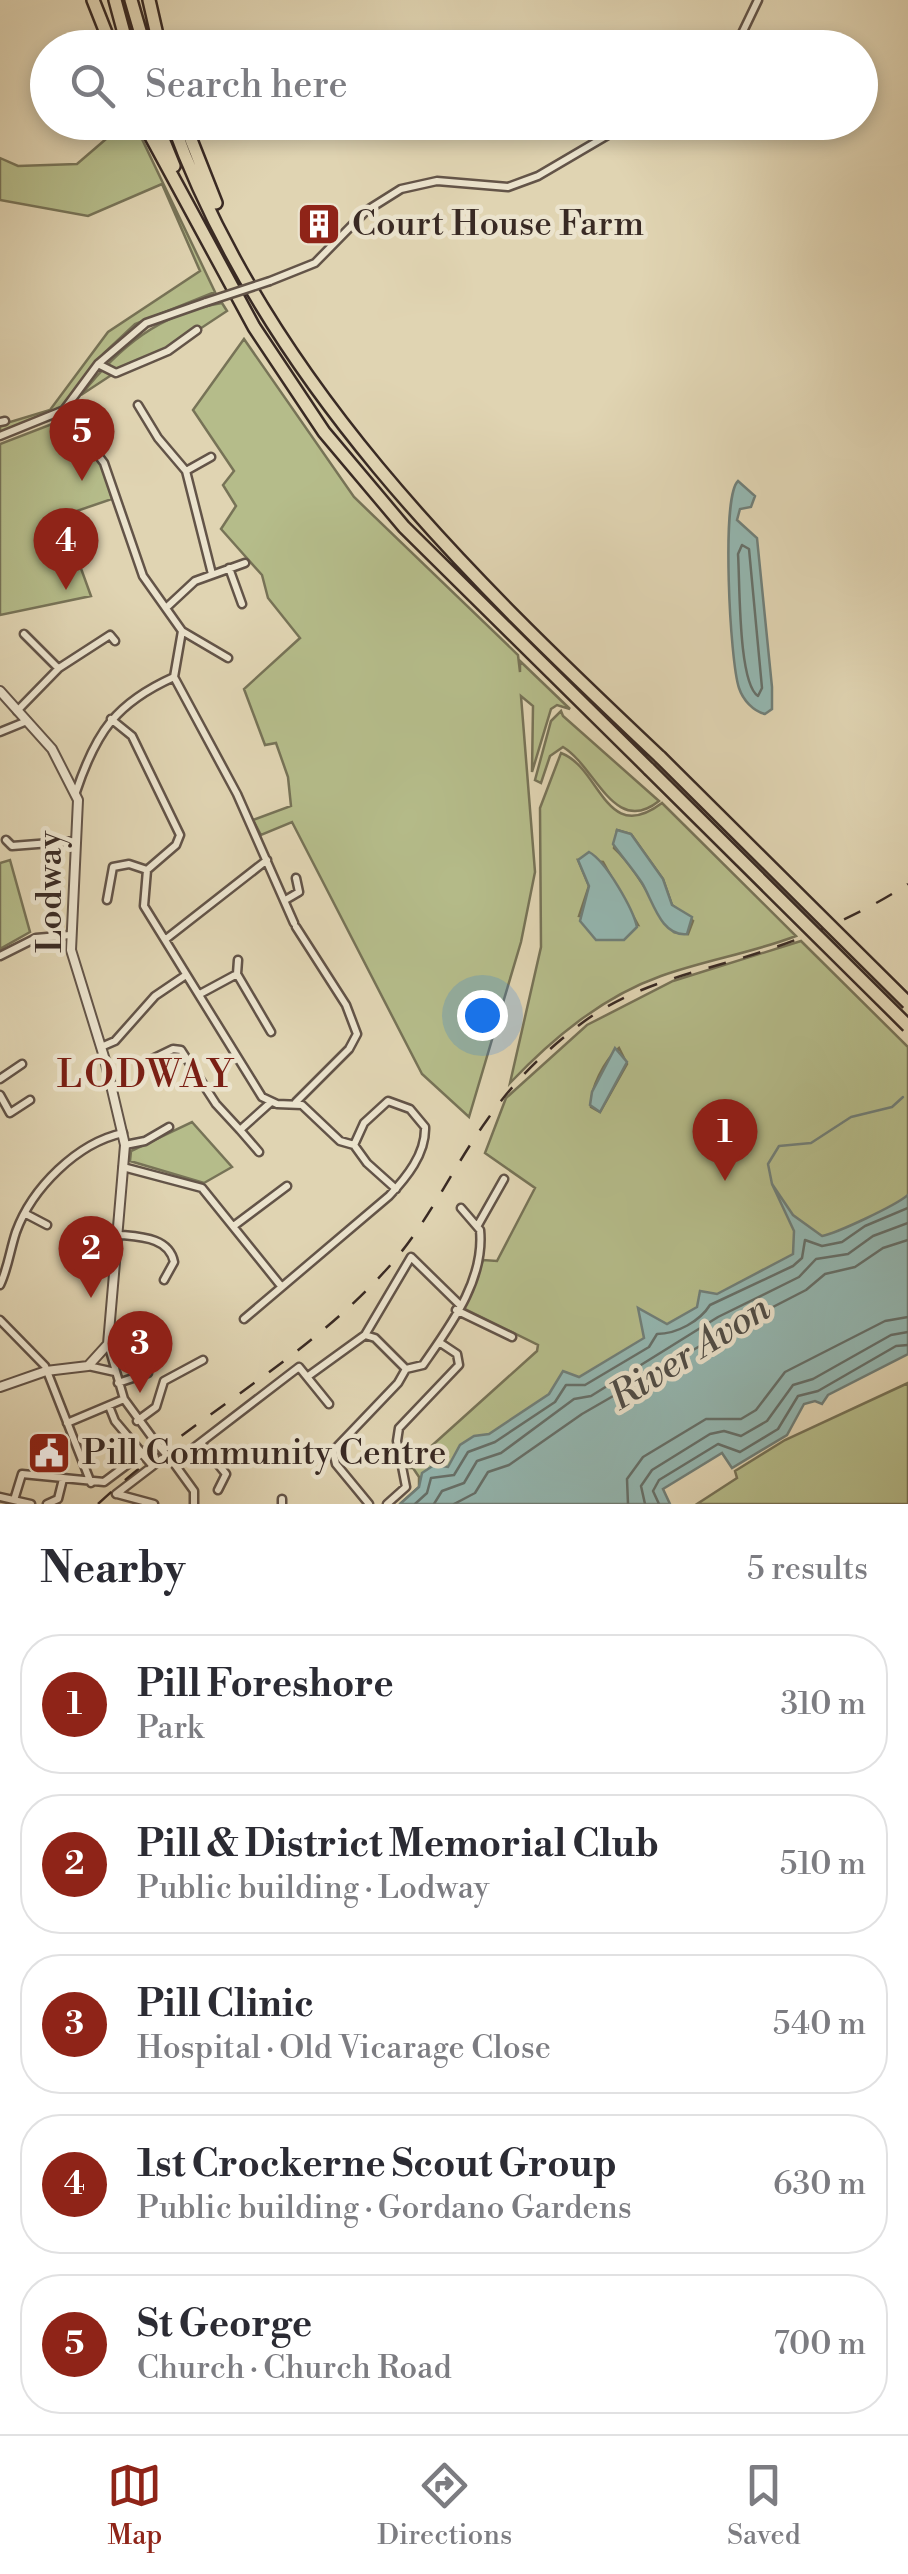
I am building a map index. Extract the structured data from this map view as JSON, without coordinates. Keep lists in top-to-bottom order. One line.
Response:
{"streets":{"street":["Lodway"]},"districts":["LODWAY"],"water":["River Avon"],"places":{"building":["Court House Farm"],"public building":["Pill Community Centre"]},"page":{"search":"Search here","pins":["5","4","1","2","3"],"heading":["Nearby","5 results"],"list":[{"mark":"1","name":"Pill Foreshore","note":"Park","value":"310 m"},{"mark":"2","name":"Pill & District Memorial Club","note":"Public building · Lodway","value":"510 m"},{"mark":"3","name":"Pill Clinic","note":"Hospital · Old Vicarage Close","value":"540 m"},{"mark":"4","name":"1st Crockerne Scout Group","note":"Public building · Gordano Gardens","value":"630 m"},{"mark":"5","name":"St George","note":"Church · Church Road","value":"700 m"}],"nav":["Map","Directions","Saved"]}}
